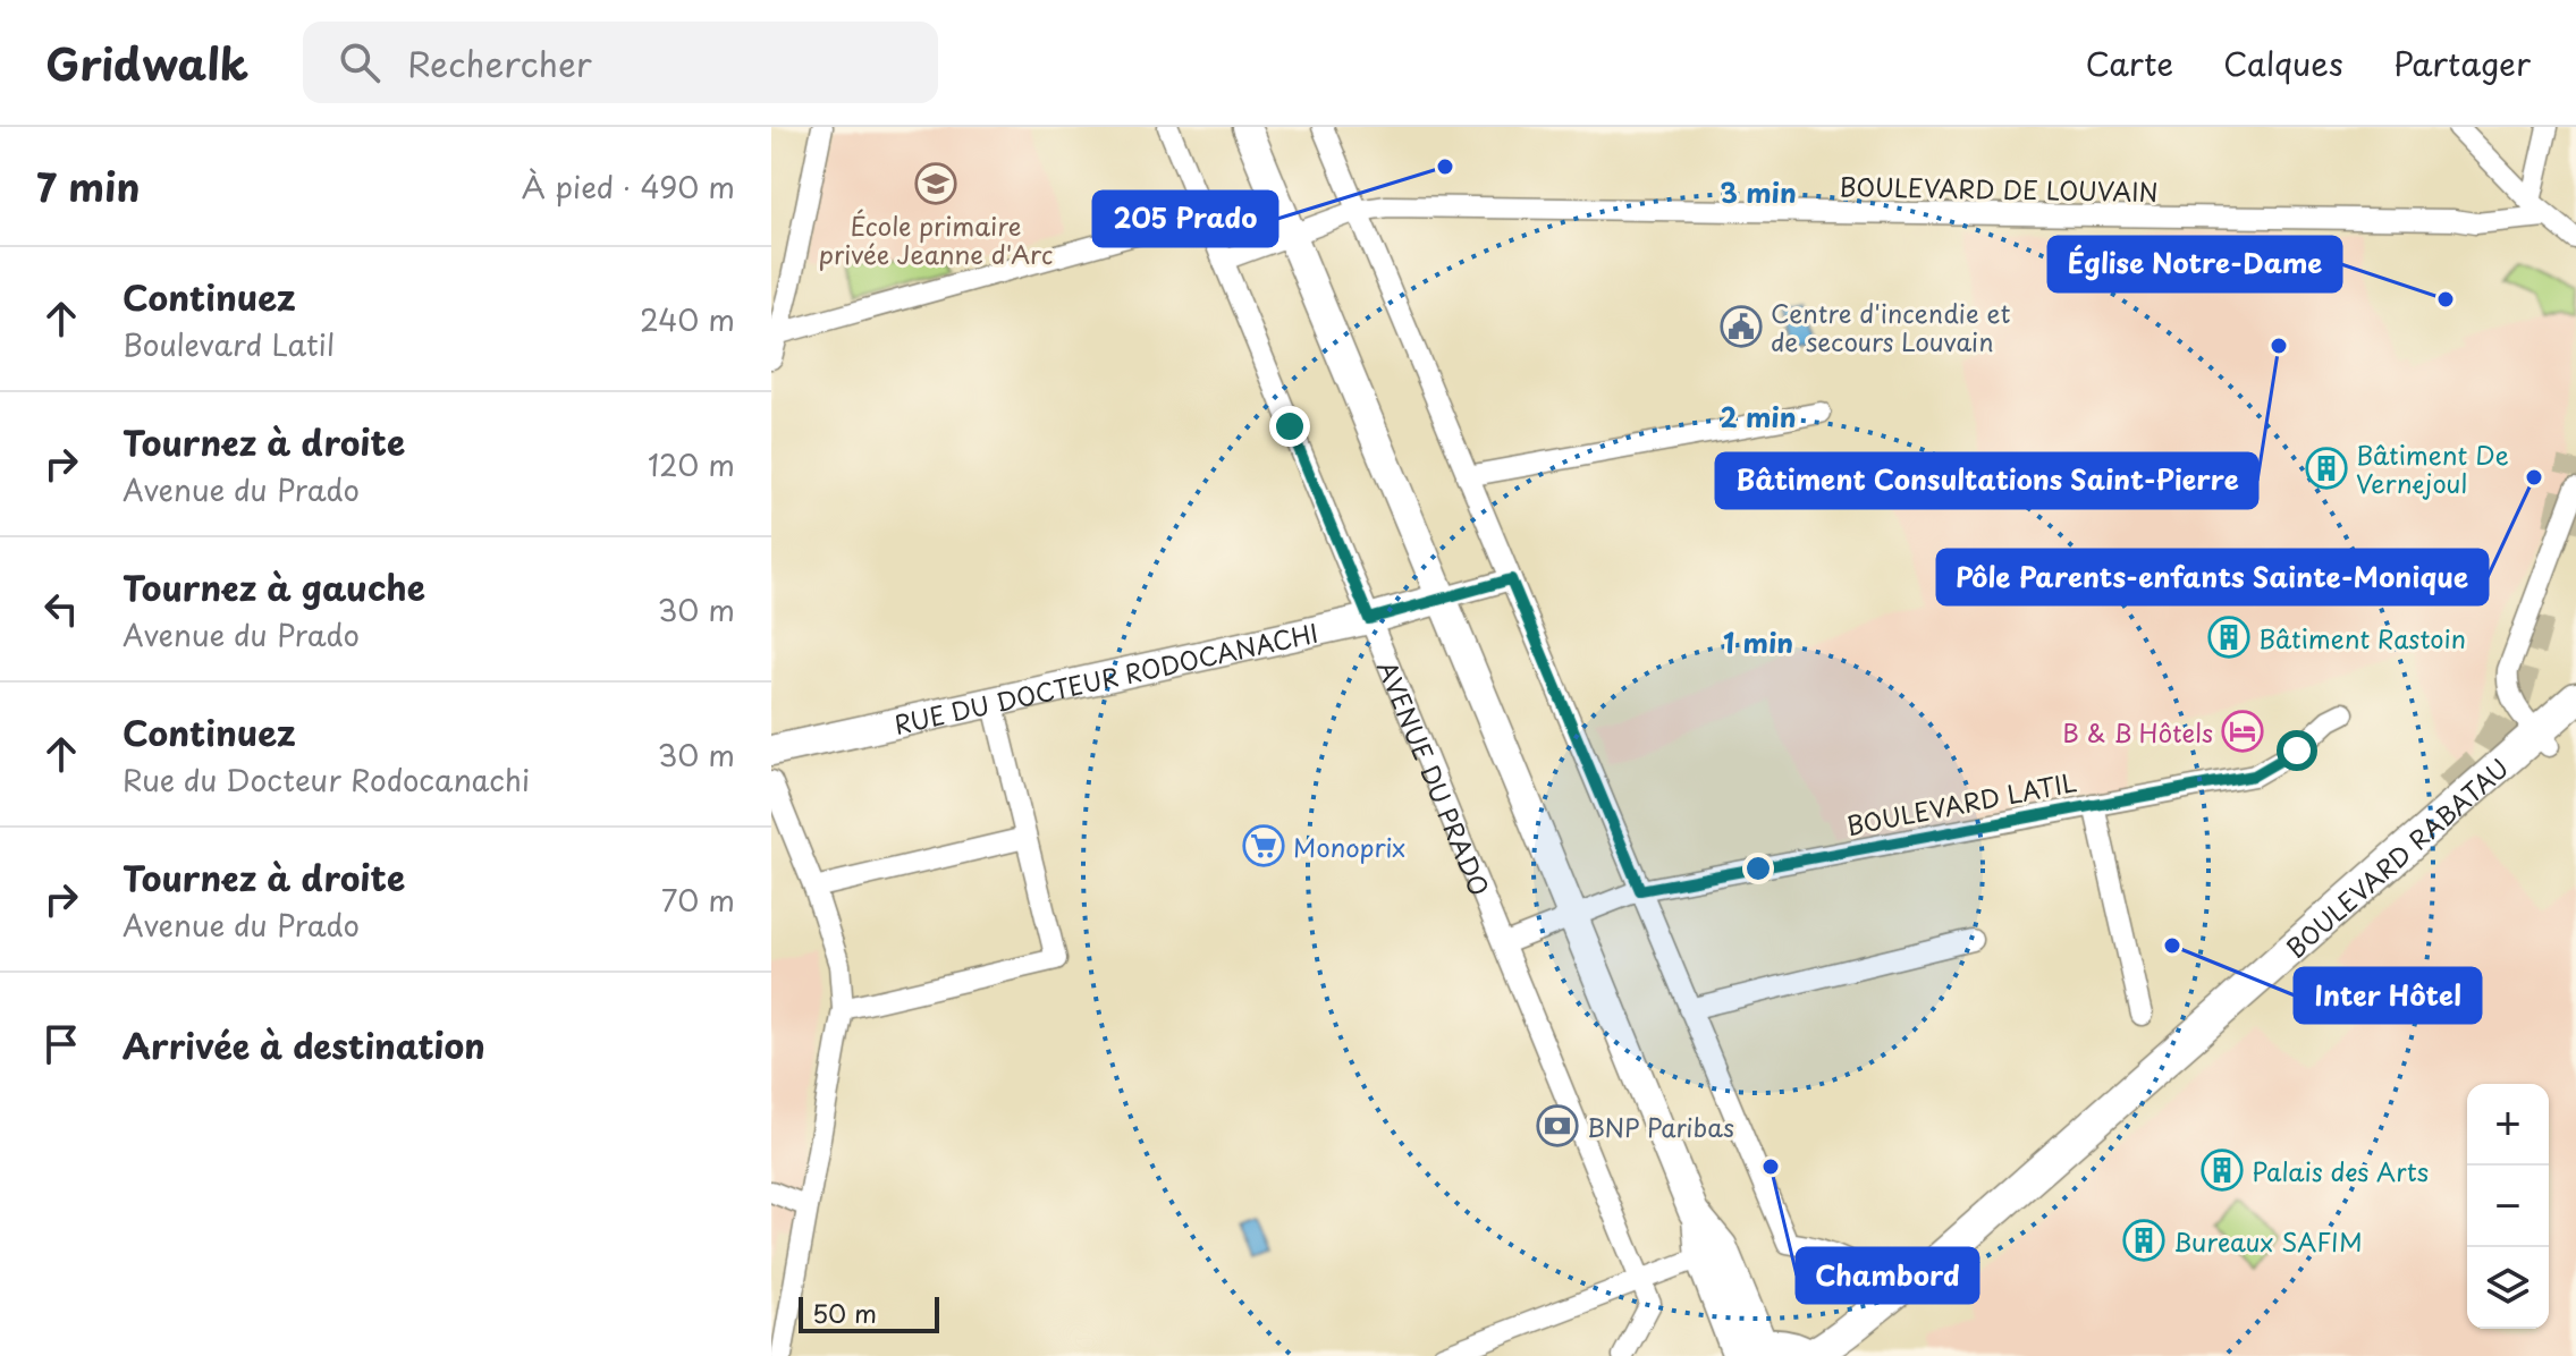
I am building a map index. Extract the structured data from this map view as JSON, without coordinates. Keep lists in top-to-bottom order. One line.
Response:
{"streets":{"main road":["RUE DU DOCTEUR RODOCANACHI","BOULEVARD RABATAU"],"street":["BOULEVARD DE LOUVAIN","AVENUE DU PRADO","BOULEVARD LATIL"]},"crossings":[["RUE DU DOCTEUR RODOCANACHI","AVENUE DU PRADO"]],"places":{"other":["205 Prado","Église Notre-Dame","Bâtiment Consultations Saint-Pierre","Pôle Parents-enfants Sainte-Monique","Inter Hôtel","Chambord"],"school or university":["École primaire privée Jeanne d'Arc"],"public building":["Centre d'incendie et de secours Louvain"],"building":["Bâtiment De Vernejoul","Bâtiment Rastoin","Palais des Arts","Bureaux SAFIM"],"hotel":["B & B Hôtels"],"supermarket":["Monoprix"],"bank":["BNP Paribas"]},"scale_bar":"50 m","page":{"header":"Gridwalk","search":"Rechercher","nav":["Carte","Calques","Partager"],"heading":["7 min","À pied · 490 m"],"list":[["Continuez","Boulevard Latil","240 m"],["Tournez à droite","Avenue du Prado","120 m"],["Tournez à gauche","Avenue du Prado","30 m"],["Continuez","Rue du Docteur Rodocanachi","30 m"],["Tournez à droite","Avenue du Prado","70 m"],"Arrivée à destination"],"map_buttons":["+","−"],"scale":"50 m"},"rings":["3 min","2 min","1 min"]}
